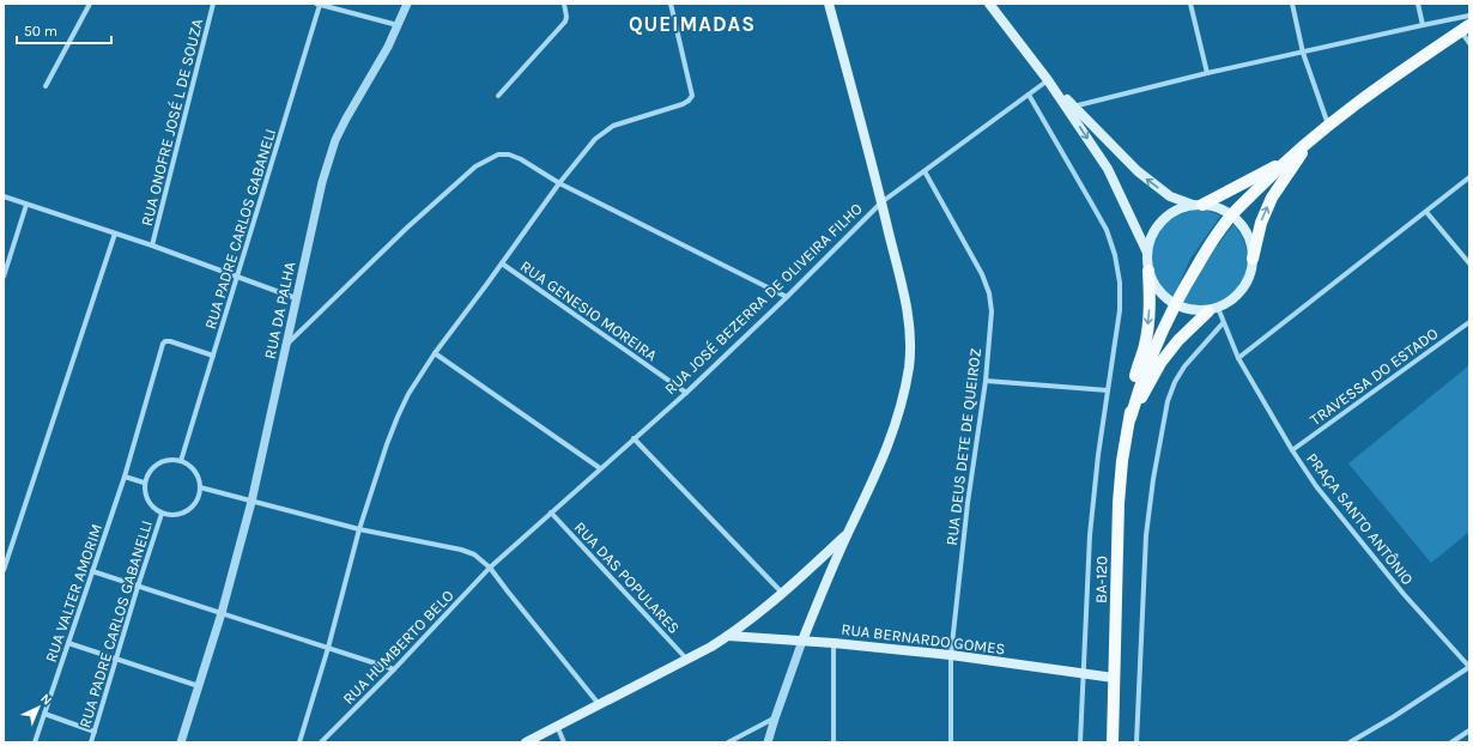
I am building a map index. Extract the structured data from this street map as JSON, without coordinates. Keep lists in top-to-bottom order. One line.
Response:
{"streets":{"main road":["RUA JOSÉ BEZERRA DE OLIVEIRA FILHO","BA-120","RUA BERNARDO GOMES"],"street":["RUA ONOFRE JOSÉ L DE SOUZA","RUA PADRE CARLOS GABANELI","RUA DA PALHA","RUA GENESIO MOREIRA","TRAVESSA DO ESTADO","RUA DEUS DETE DE QUEIROZ","PRAÇA SANTO ANTÔNIO","RUA DAS POPULARES","RUA VALTER AMORIM","RUA PADRE CARLOS GABANELLI","RUA HUMBERTO BELO"]},"crossings":[["RUA PADRE CARLOS GABANELI","RUA VALTER AMORIM"],["RUA PADRE CARLOS GABANELI","RUA PADRE CARLOS GABANELLI"],["RUA JOSÉ BEZERRA DE OLIVEIRA FILHO","RUA GENESIO MOREIRA"],["RUA JOSÉ BEZERRA DE OLIVEIRA FILHO","RUA DAS POPULARES"],["RUA JOSÉ BEZERRA DE OLIVEIRA FILHO","RUA BERNARDO GOMES"],["RUA JOSÉ BEZERRA DE OLIVEIRA FILHO","RUA HUMBERTO BELO"],["TRAVESSA DO ESTADO","PRAÇA SANTO ANTÔNIO"],["RUA DEUS DETE DE QUEIROZ","RUA BERNARDO GOMES"],["BA-120","RUA BERNARDO GOMES"]],"districts":["QUEIMADAS"],"scale_bar":"50 m","north":"top right"}
